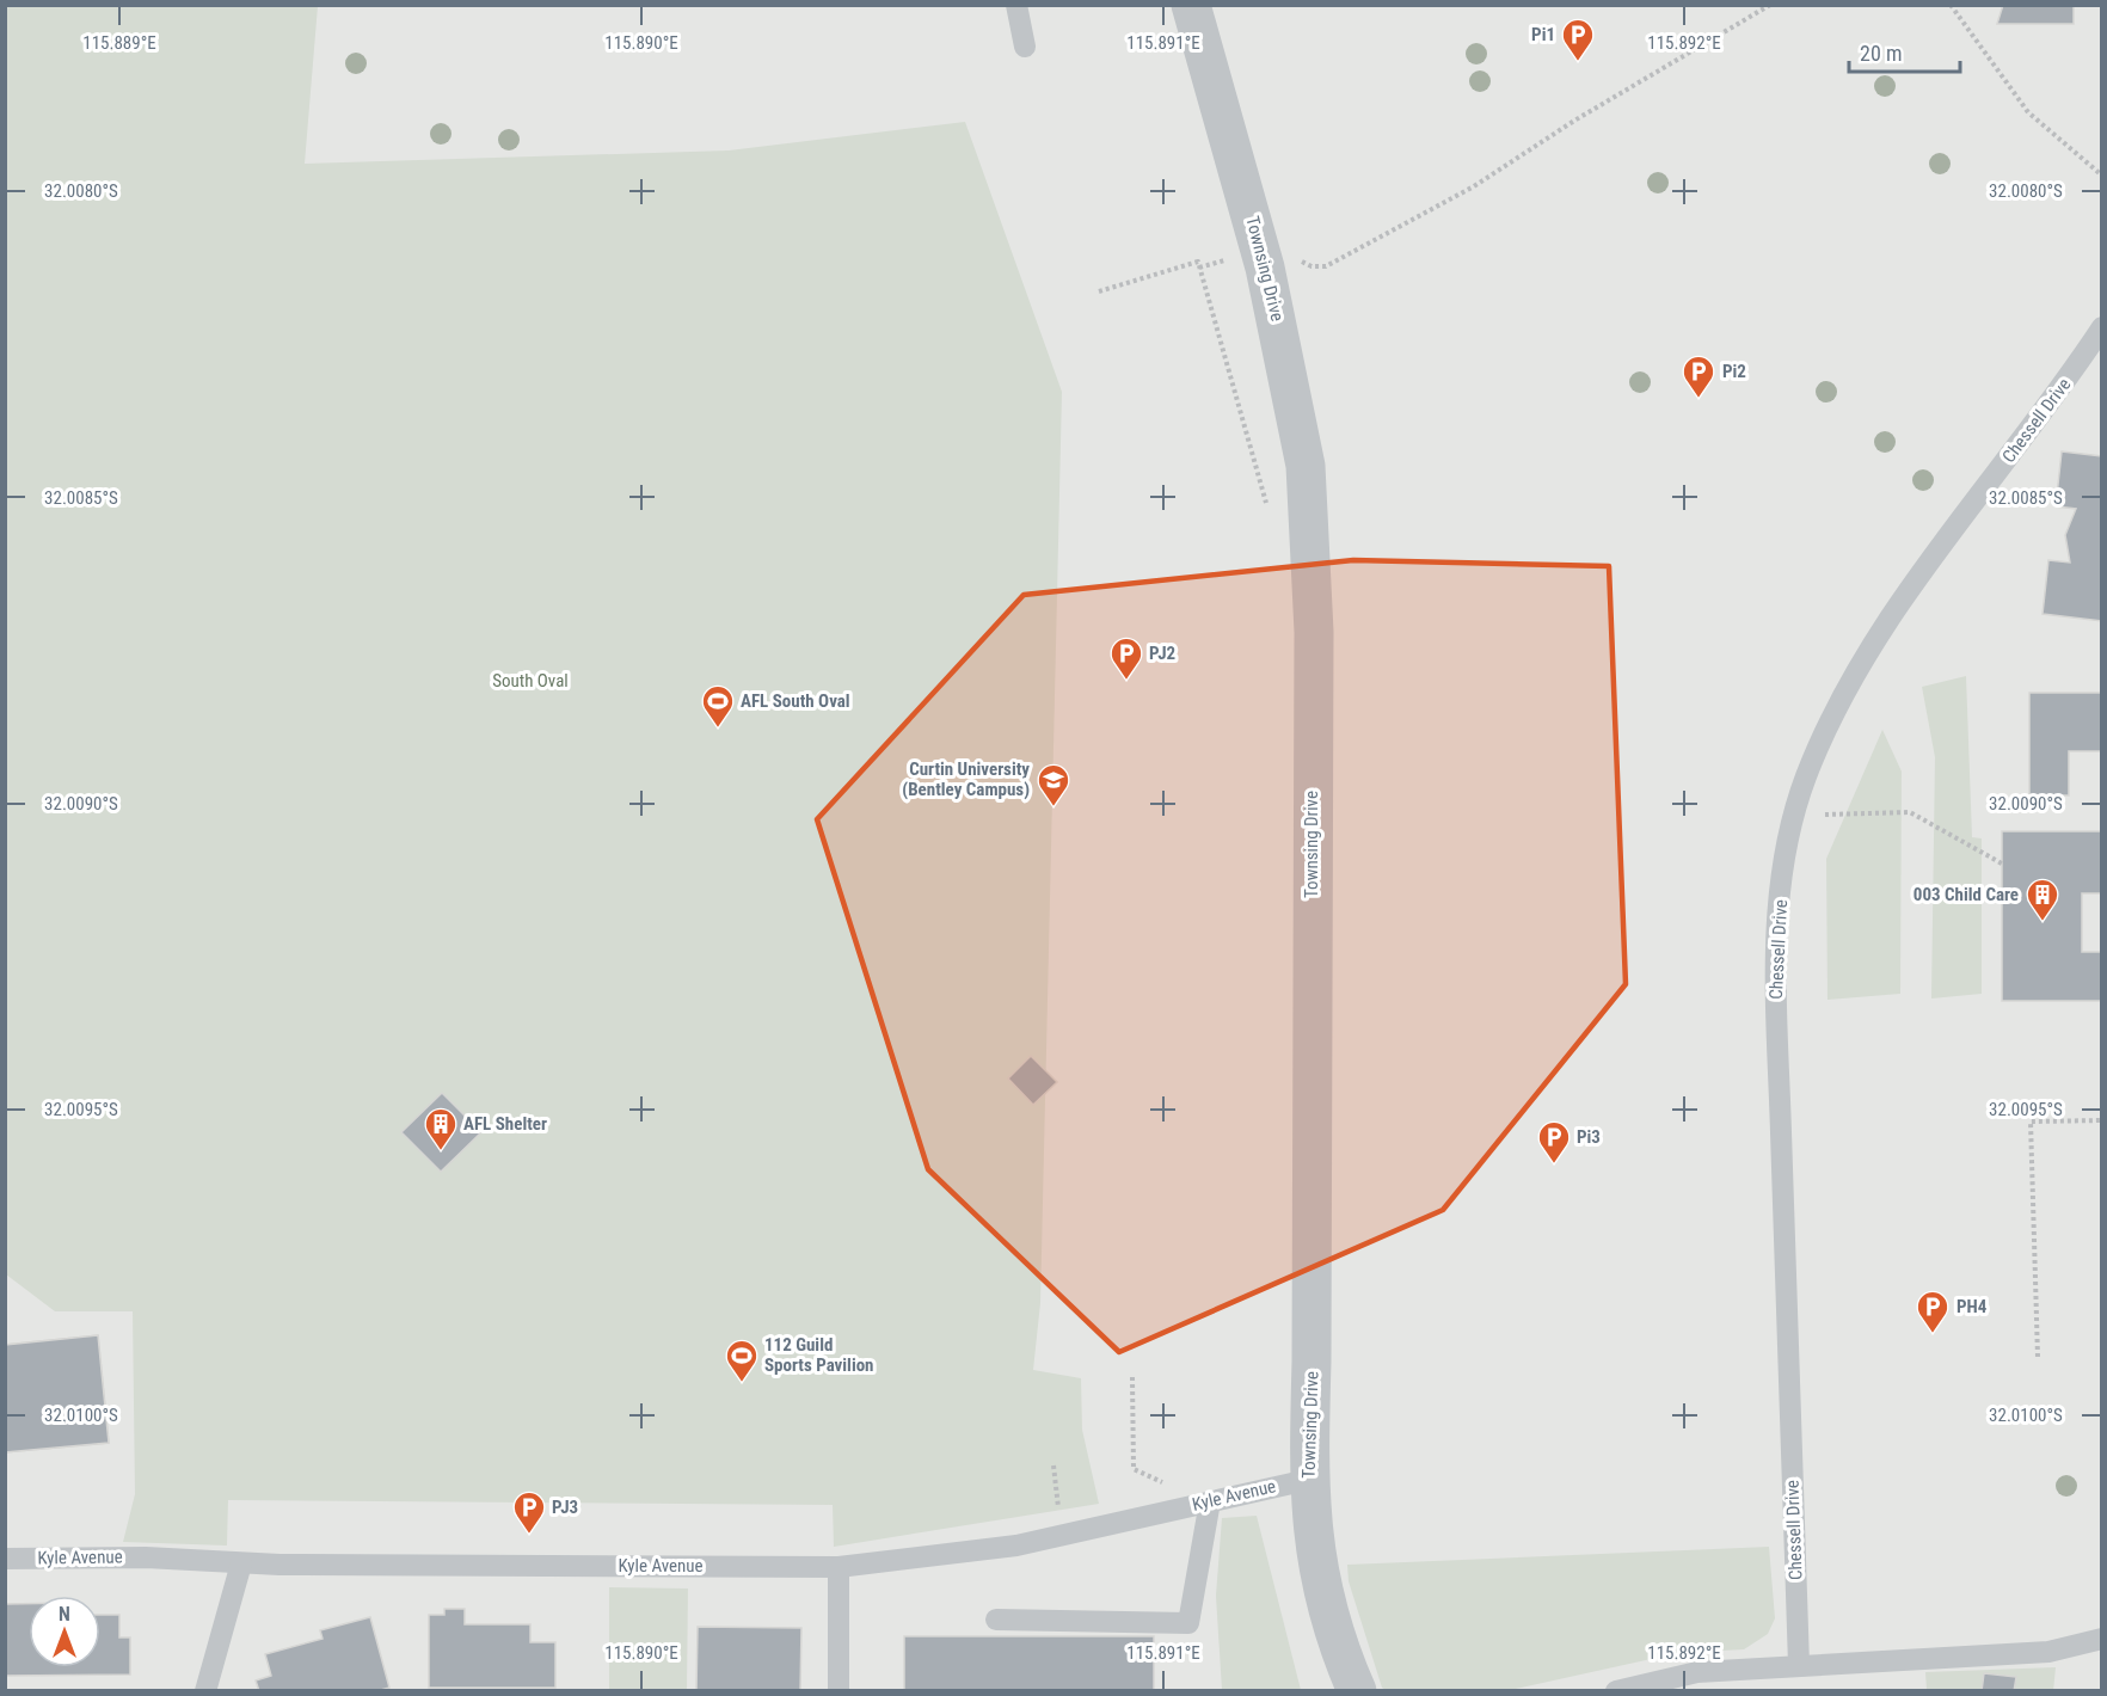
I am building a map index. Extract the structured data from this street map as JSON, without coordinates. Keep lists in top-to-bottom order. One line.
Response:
{"streets":{"street":["Townsing Drive"],"lane":["Chessell Drive","Kyle Avenue"]},"crossings":[["Townsing Drive","Kyle Avenue"]],"parks":["South Oval"],"places":{"parking":["Pi1","Pi2","PJ2","Pi3","PH4","PJ3"],"sports":["AFL South Oval","112 Guild Sports Pavilion"],"school or university":["Curtin University (Bentley Campus)"],"building":["003 Child Care","AFL Shelter"]},"scale_bar":"20 m","north":"top","coordinates":["115.889°E","115.890°E","115.891°E","115.892°E","32.0080°S","32.0085°S","32.0090°S","32.0095°S","32.0100°S"]}
